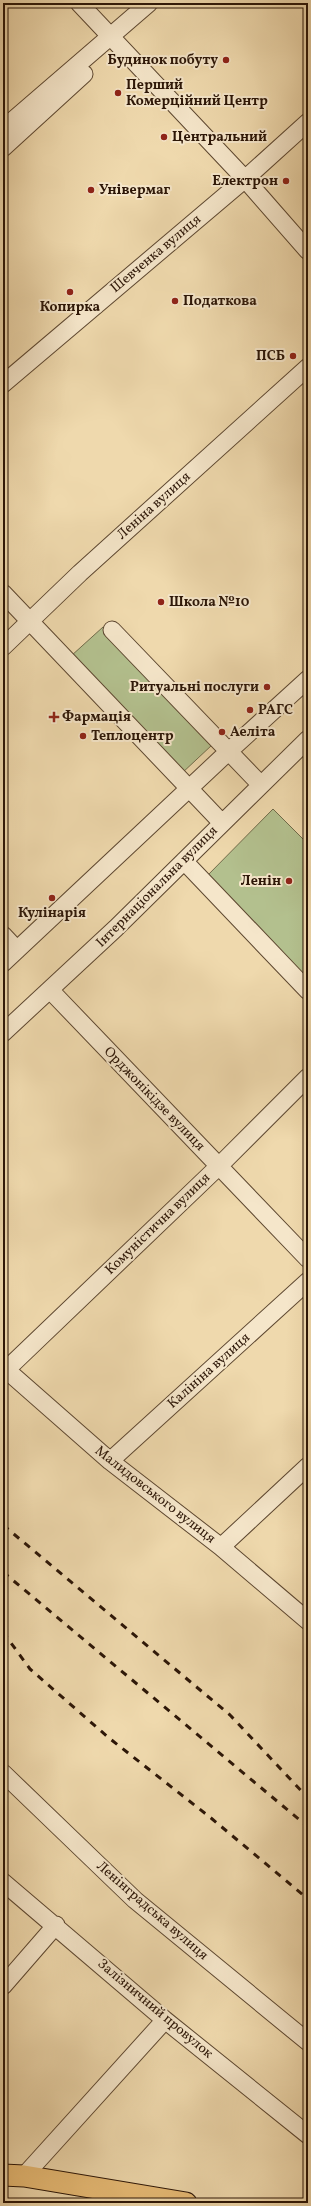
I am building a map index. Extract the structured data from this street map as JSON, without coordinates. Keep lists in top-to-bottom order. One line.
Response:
{"streets":{"street":["Шевченка вулиця","Леніна вулиця","Інтернаціональна вулиця","Орджонікідзе вулиця","Комуністична вулиця","Калініна вулиця","Малидовського вулиця","Ленінградська вулиця","Залізничний провулок"]},"crossings":[["Інтернаціональна вулиця","Орджонікідзе вулиця"],["Орджонікідзе вулиця","Комуністична вулиця"],["Комуністична вулиця","Малидовського вулиця"],["Калініна вулиця","Малидовського вулиця"]],"places":{"other":["Будинок побуту","Перший Комерційний Центр","Центральний","Електрон","Універмаг","Копирка","Податкова","ПСБ","Школа №10","Ритуальні послуги","РАГС","Аеліта","Теплоцентр","Ленін","Кулінарія"],"health":["Фармація"]}}
